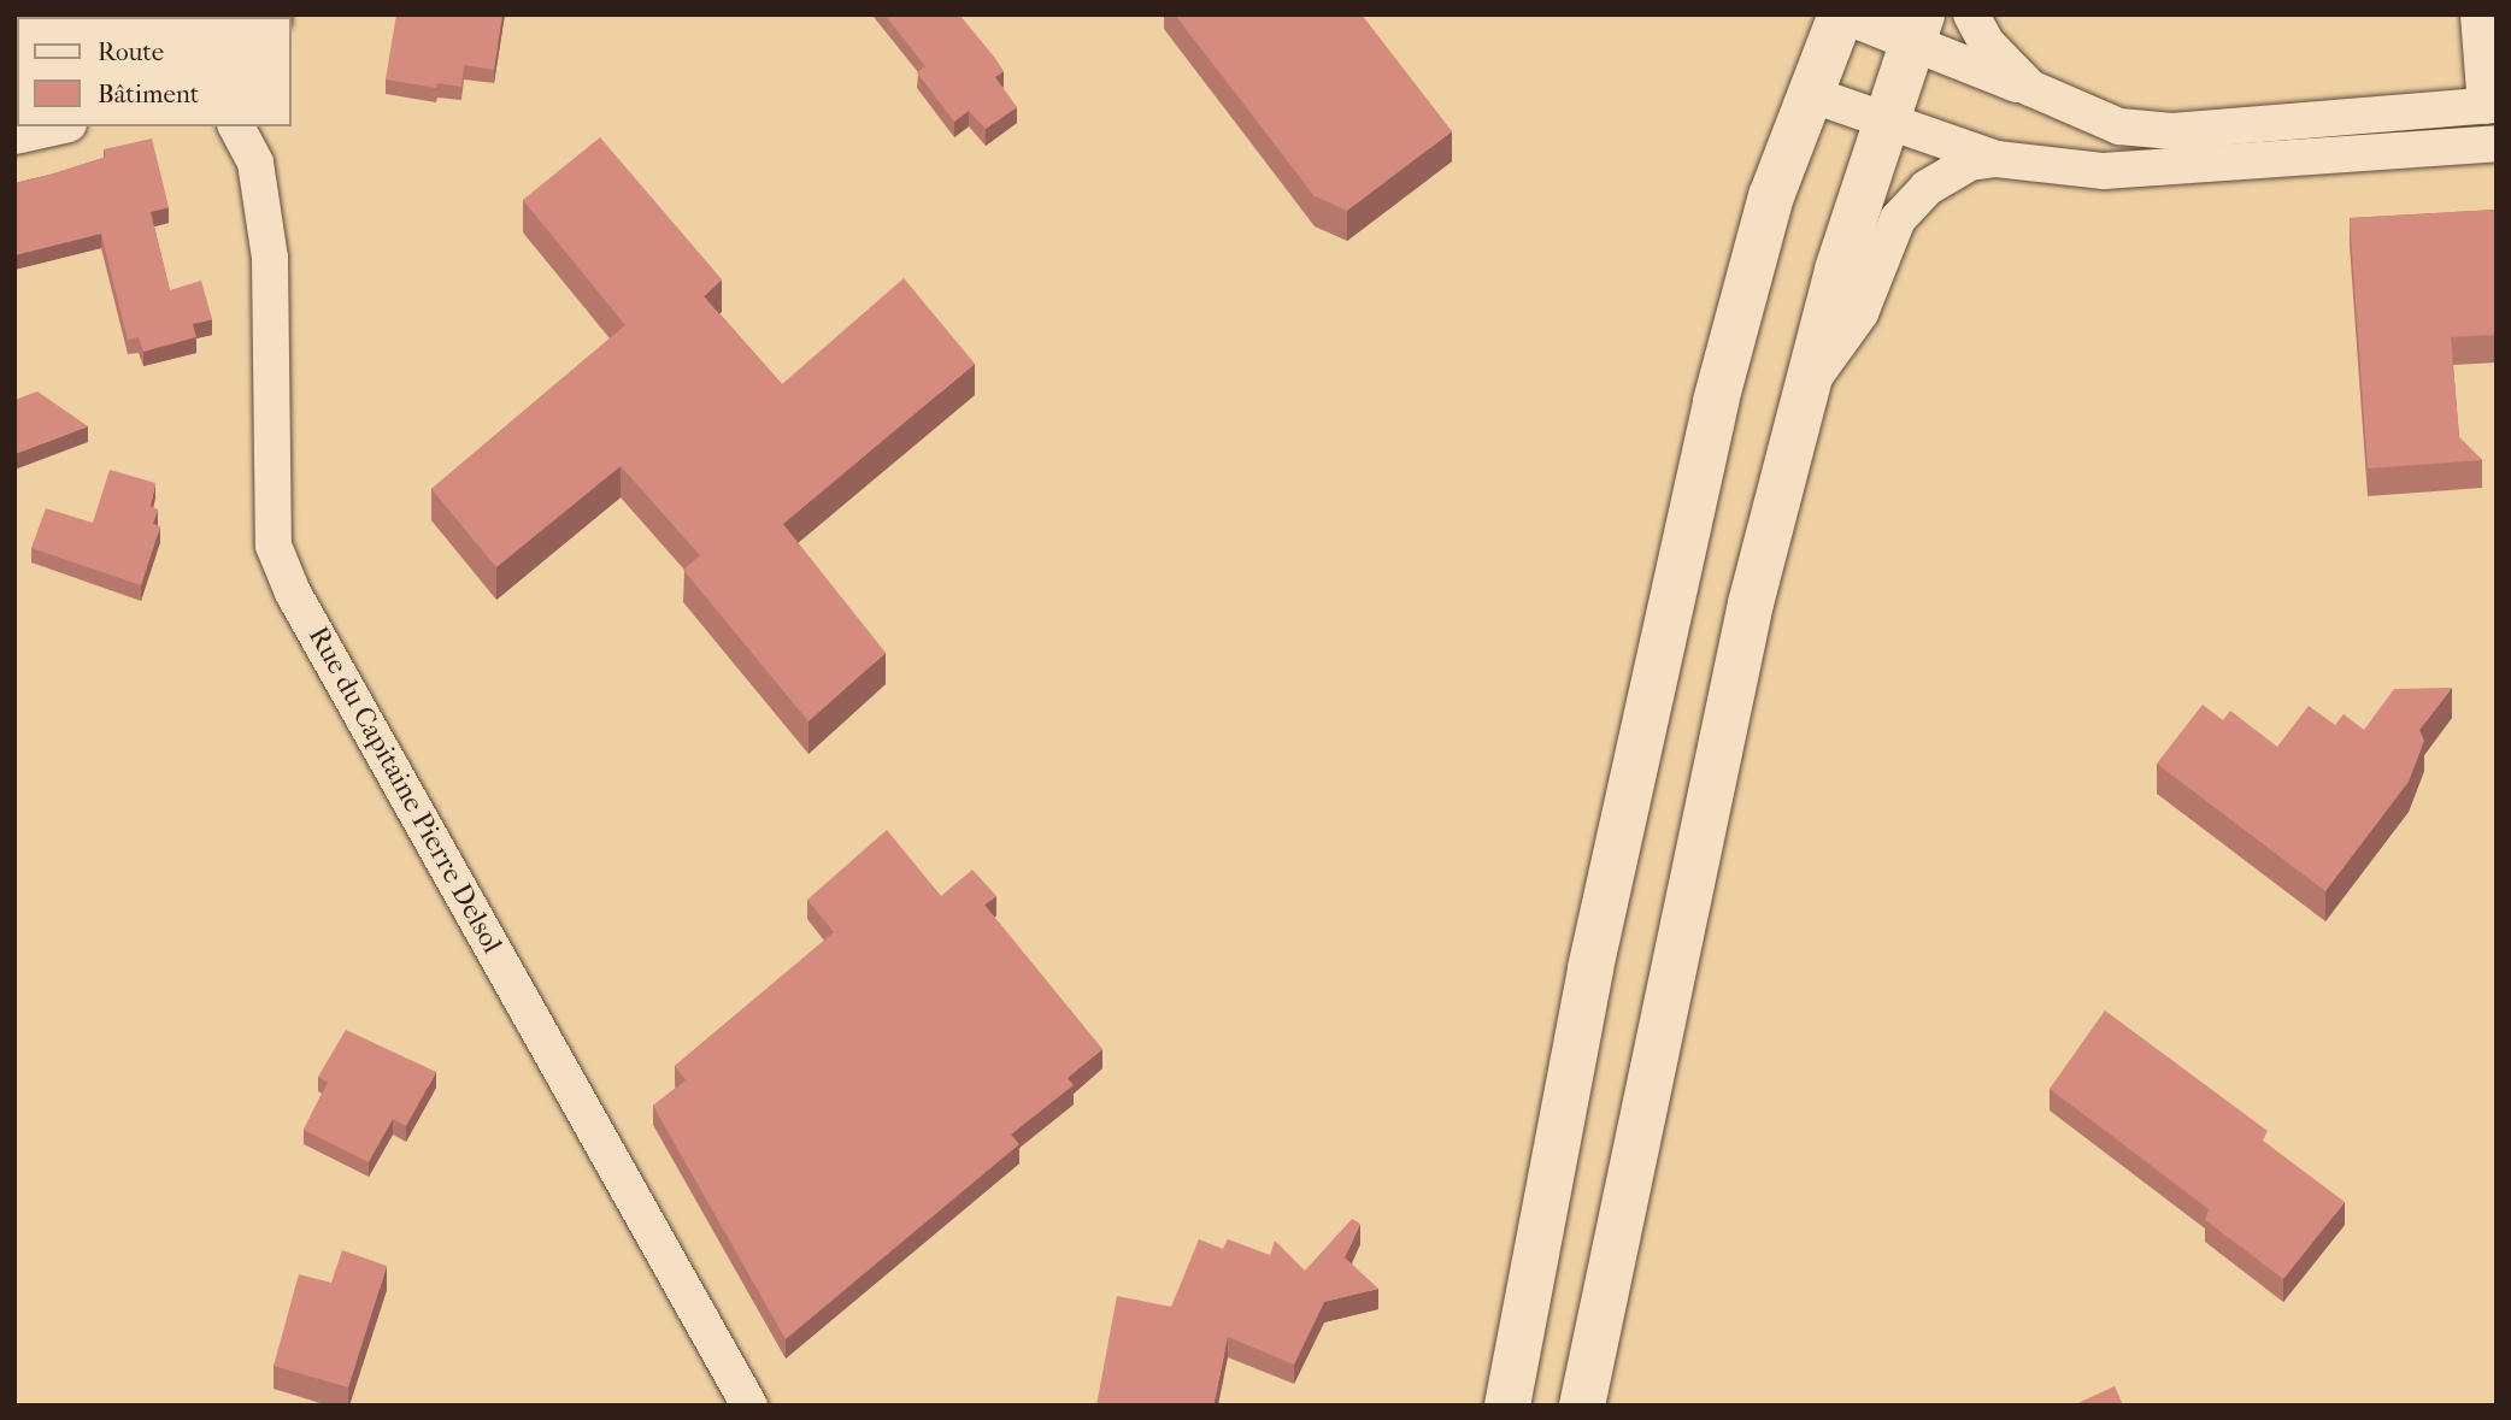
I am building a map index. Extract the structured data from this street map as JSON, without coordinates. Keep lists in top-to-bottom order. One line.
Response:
{"streets":{"street":["Rue du Capitaine Pierre Delsol"]},"legend":["Route","Bâtiment"]}
